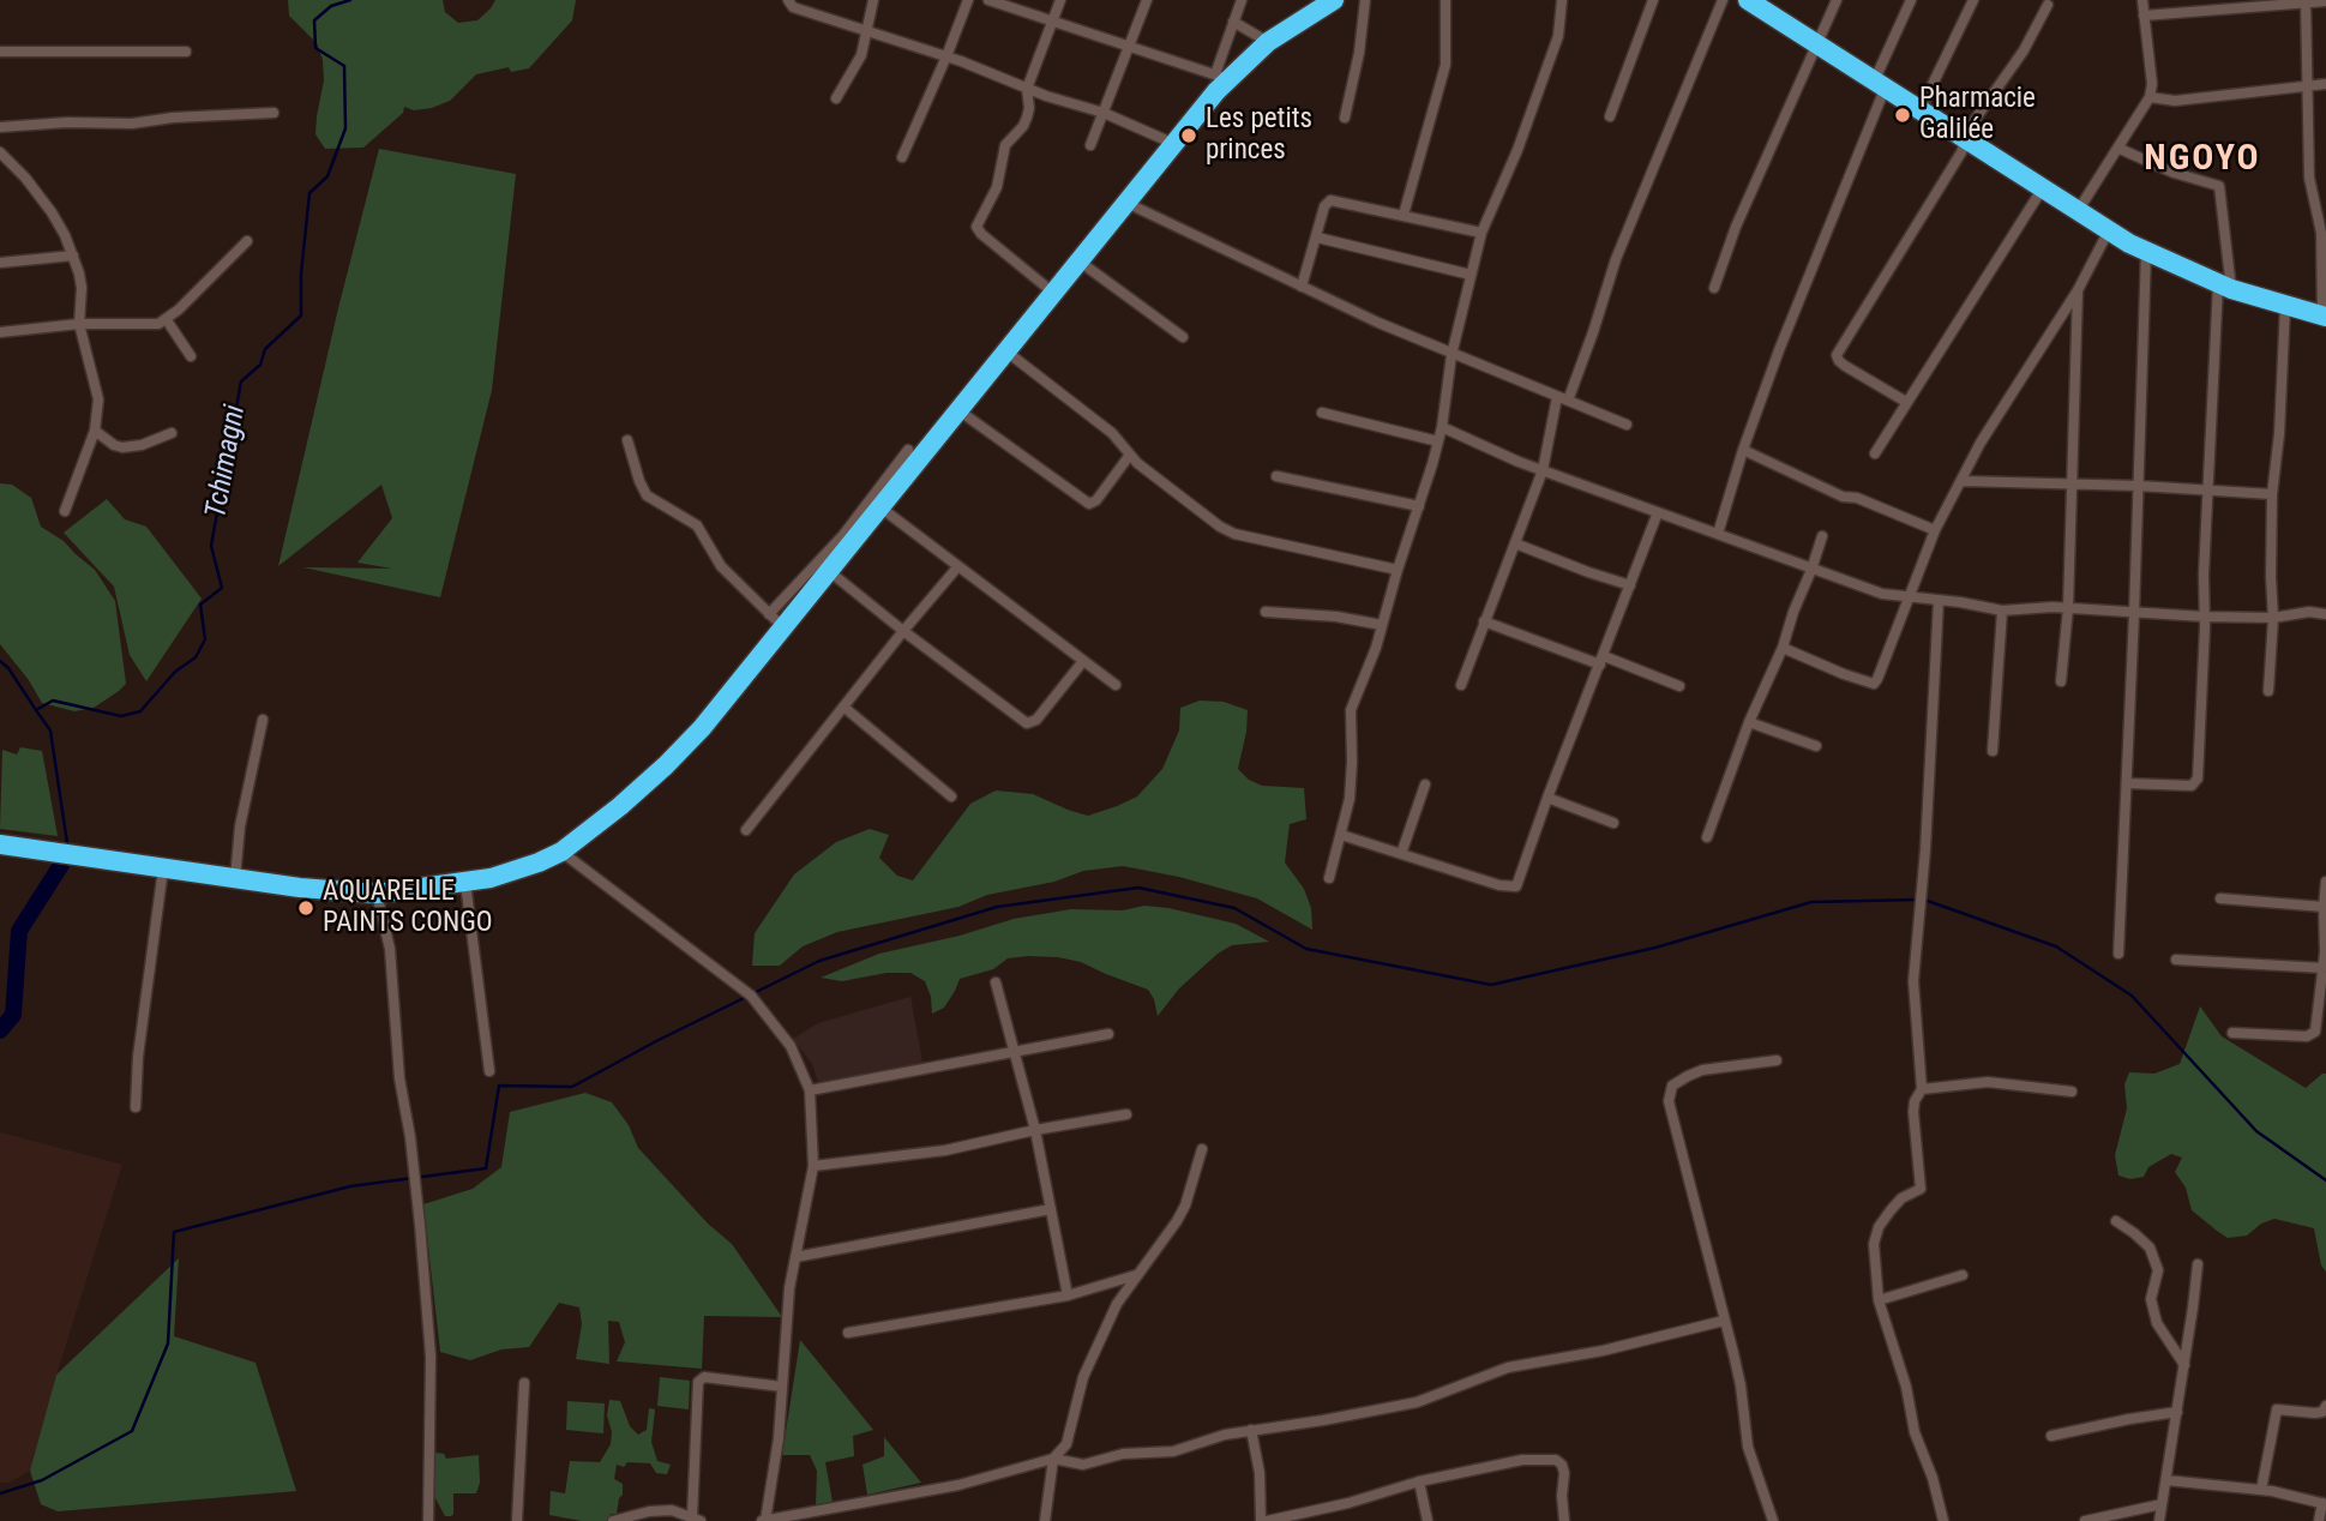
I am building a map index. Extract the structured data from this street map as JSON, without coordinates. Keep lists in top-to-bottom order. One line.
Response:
{"districts":["NGOYO"],"water":["Tchimagni"],"places":["Pharmacie Galilée","Les petits princes","AQUARELLE PAINTS CONGO"]}
